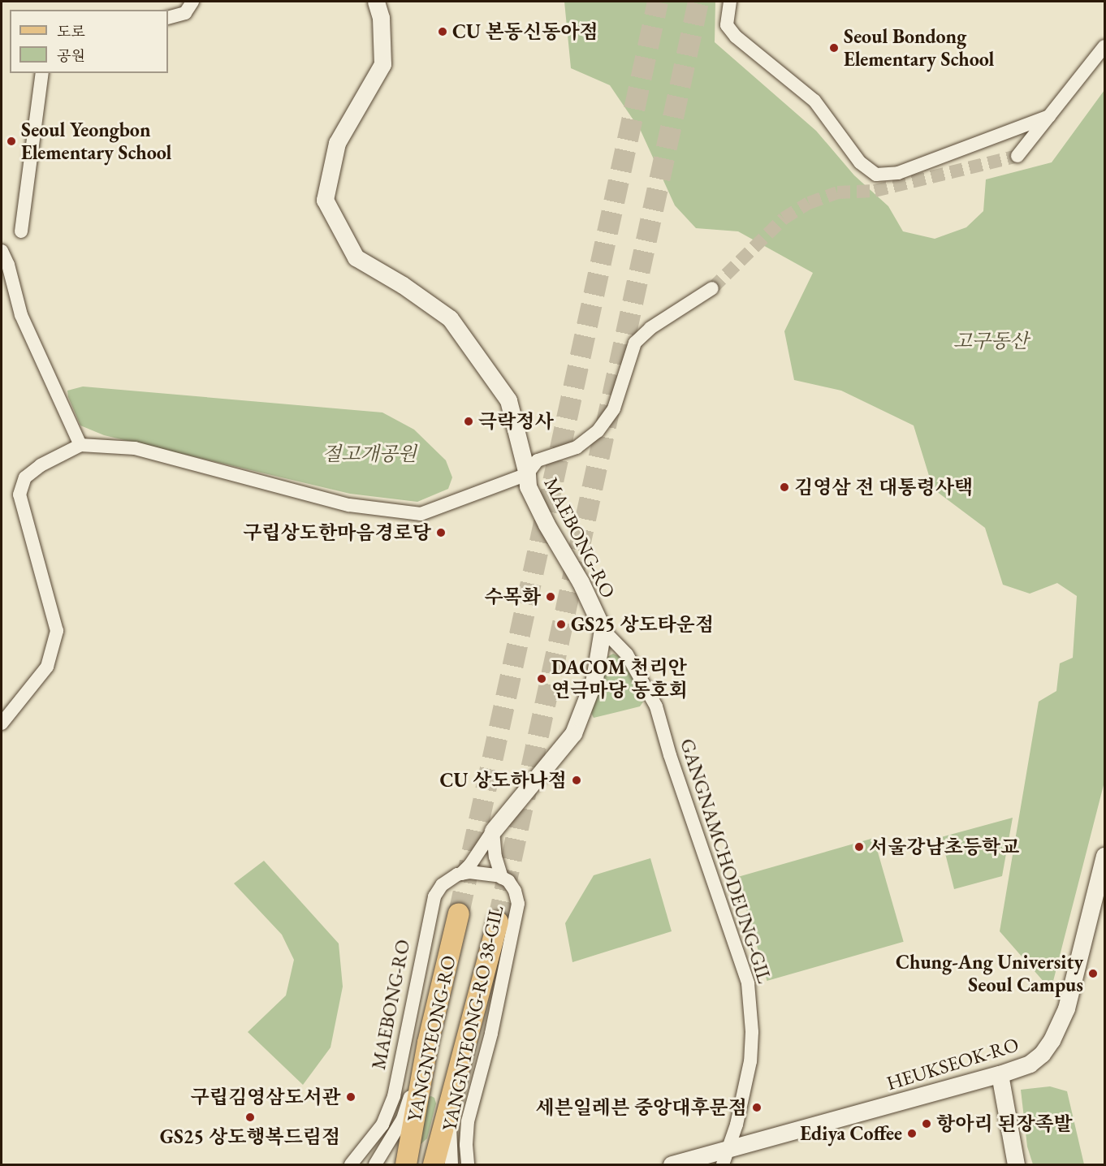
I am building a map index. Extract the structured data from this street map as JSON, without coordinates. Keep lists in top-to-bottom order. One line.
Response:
{"streets":{"main road":["YANGNYEONG-RO"],"street":["MAEBONG-RO","GANGNAMCHODEUNG-GIL","YANGNYEONG-RO 38-GIL","HEUKSEOK-RO"]},"crossings":[["MAEBONG-RO","GANGNAMCHODEUNG-GIL"],["MAEBONG-RO","YANGNYEONG-RO 38-GIL"],["GANGNAMCHODEUNG-GIL","HEUKSEOK-RO"]],"parks":["고구동산","절고개공원"],"places":["CU 본동신동아점","Seoul Bondong Elementary School","Seoul Yeongbon Elementary School","극락정사","김영삼 전 대통령사택","구립상도한마음경로당","수목화","GS25 상도타운점","DACOM 천리안 연극마당 동호회","CU 상도하나점","서울강남초등학교","Chung-Ang University Seoul Campus","구립김영삼도서관","세븐일레븐 중앙대후문점","GS25 상도행복드림점","항아리 된장족발","Ediya Coffee"],"legend":["도로","공원"]}
